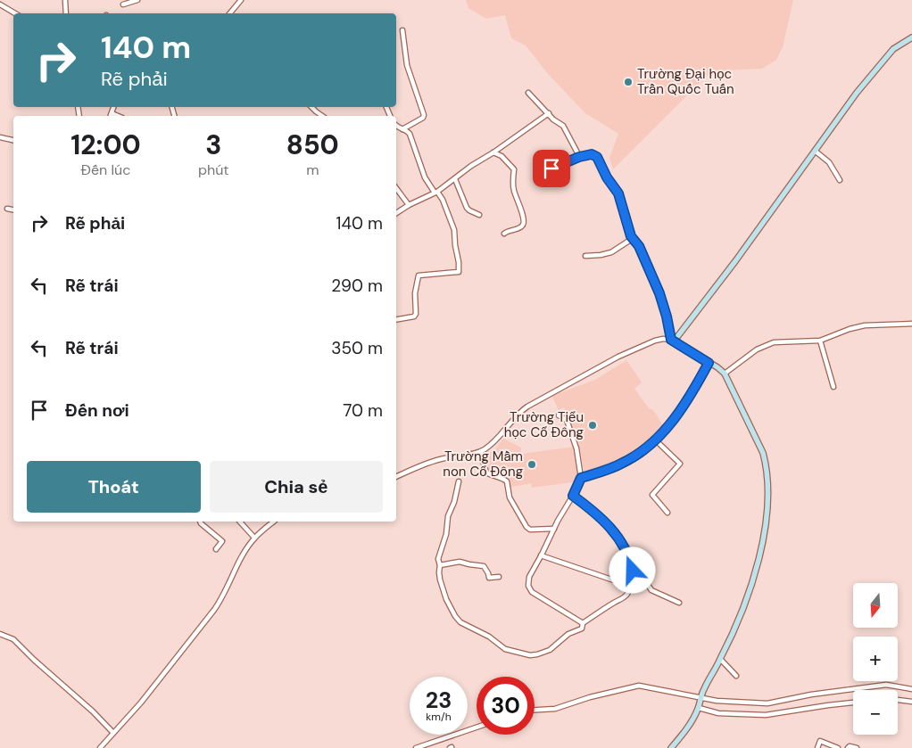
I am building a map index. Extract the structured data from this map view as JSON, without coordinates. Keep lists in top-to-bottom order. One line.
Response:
{"places":["Trường Đại học Trần Quốc Tuấn","Trường Tiểu học Cổ Đông","Trường Mầm non Cổ Đông"],"north":"bottom","page":{"turn":["140 m","Rẽ phải"],"eta":["12:00","Đến lúc","3","phút","850","m"],"list":[{"name":"Rẽ phải","value":"140 m"},{"name":"Rẽ trái","value":"290 m"},{"name":"Rẽ trái","value":"350 m"},{"name":"Đến nơi","value":"70 m"}],"buttons":["Thoát","Chia sẻ"],"map_buttons":["+","−"],"speed":"23 km/h","limit":"30"}}
